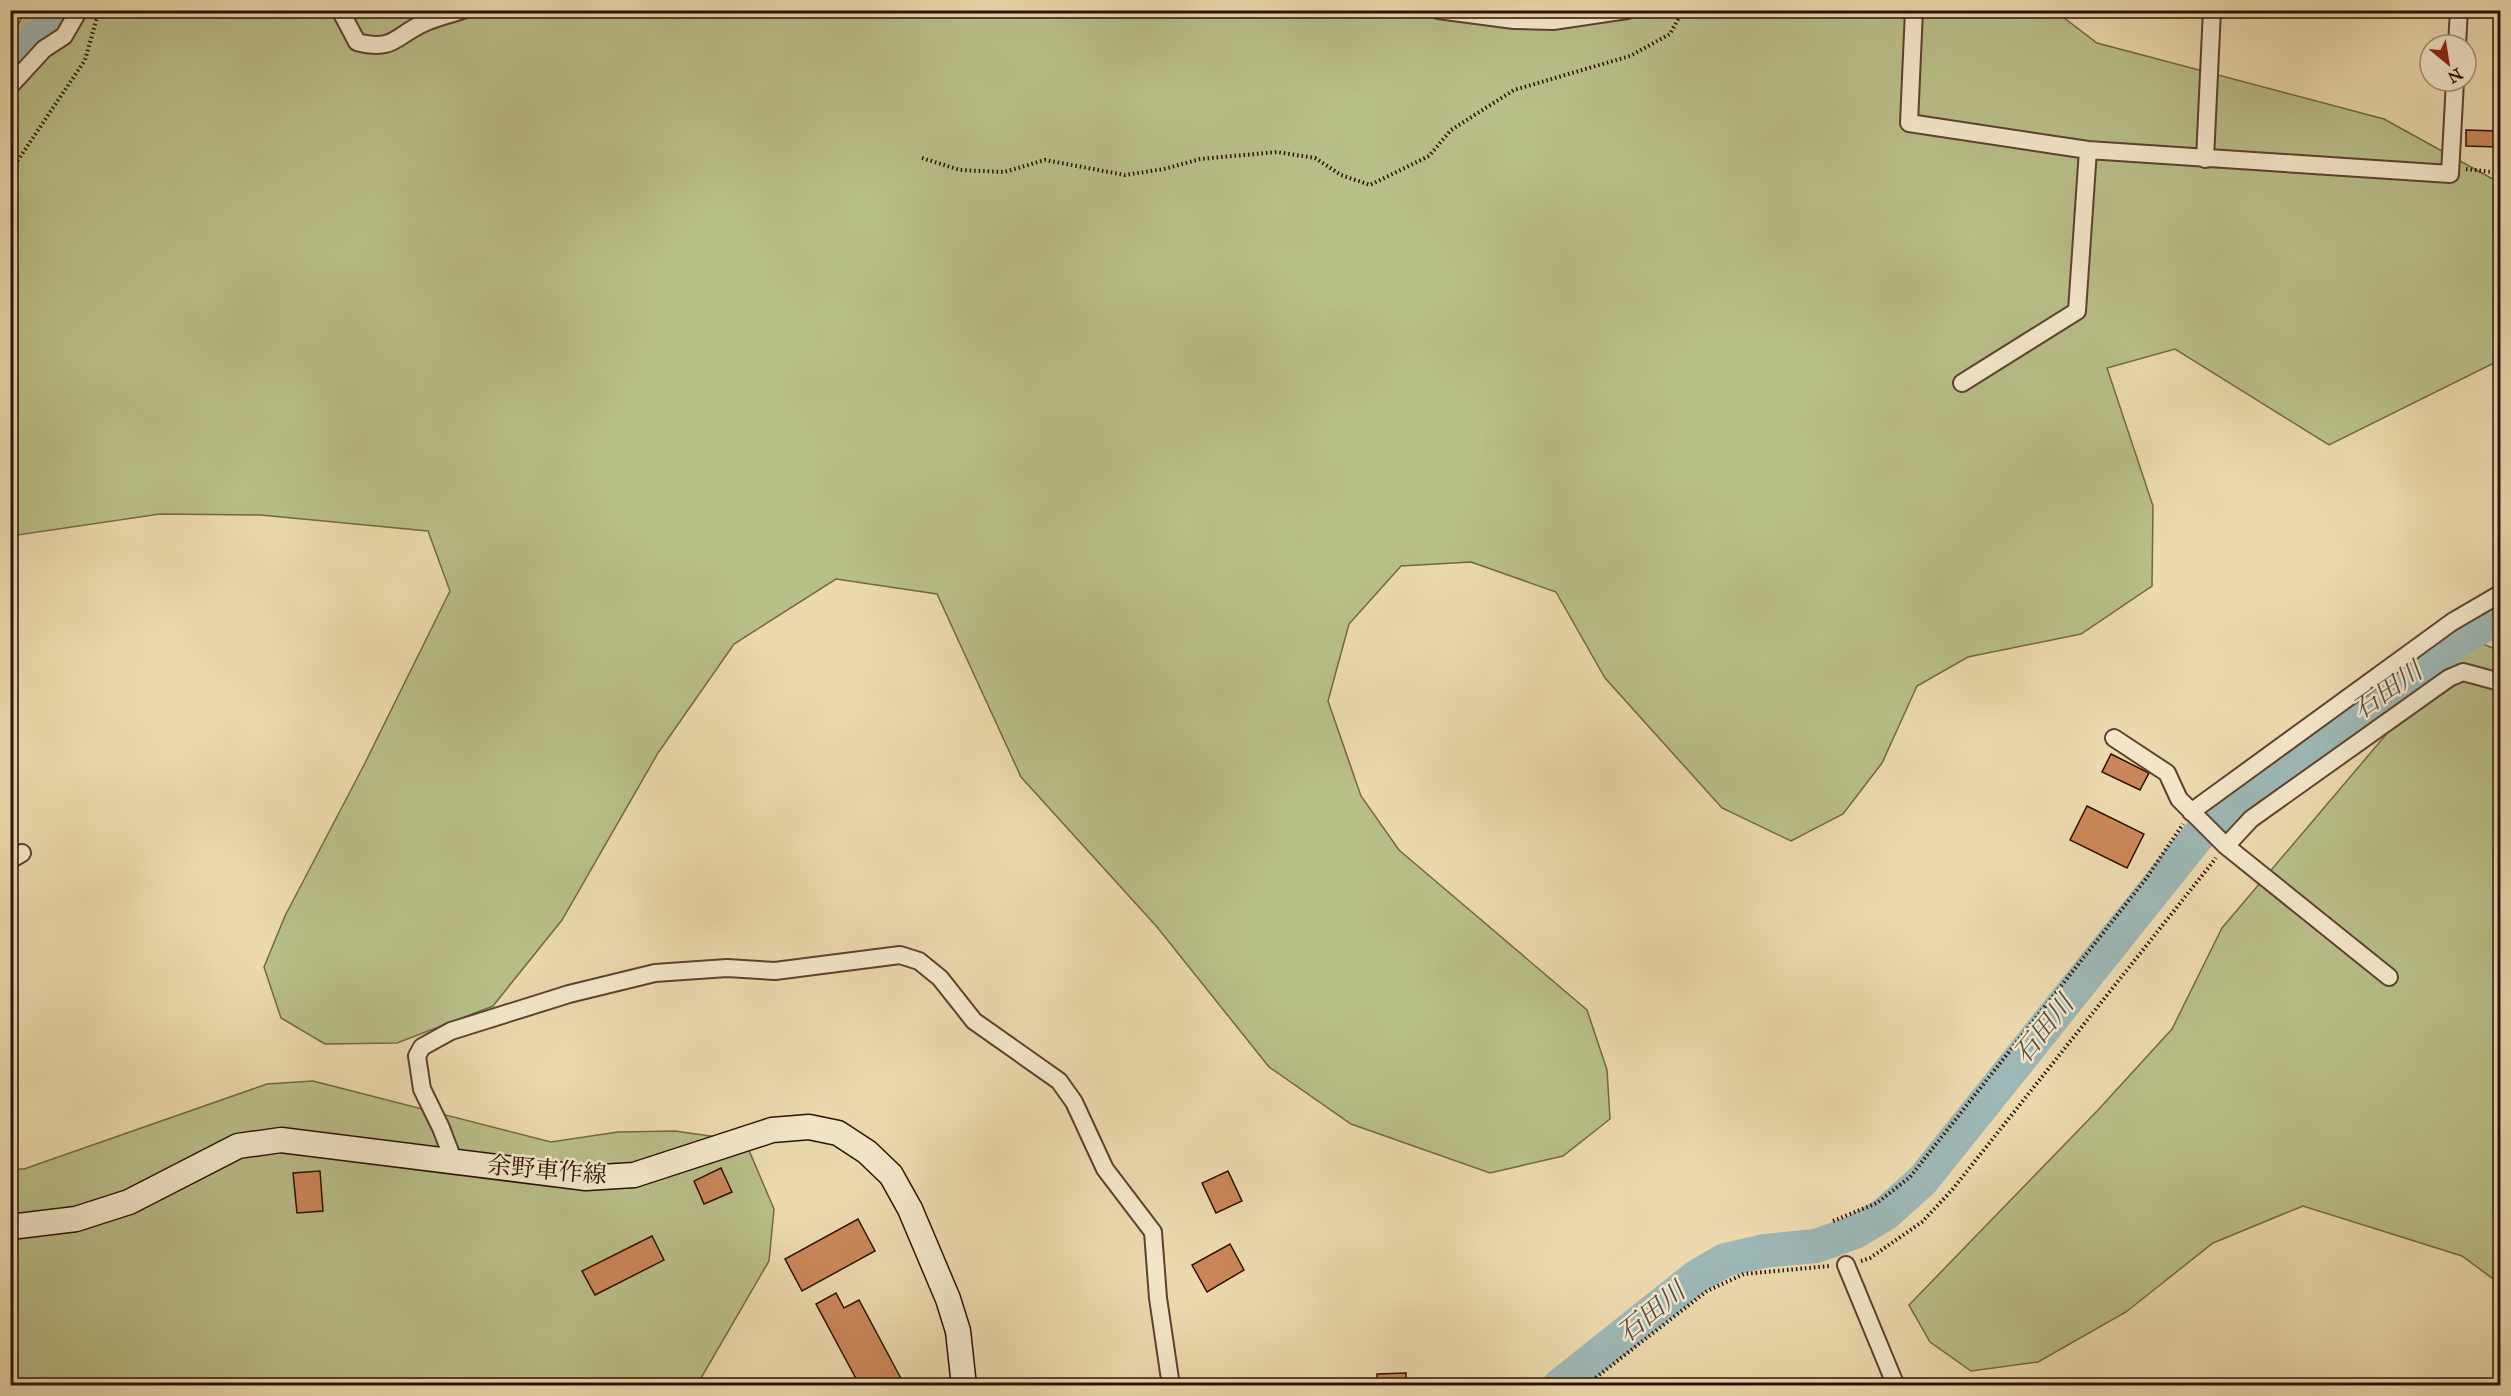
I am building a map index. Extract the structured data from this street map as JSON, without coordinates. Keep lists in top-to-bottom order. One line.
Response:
{"streets":{"main road":["余野車作線"]},"water":["石田川"],"north":"bottom right"}
